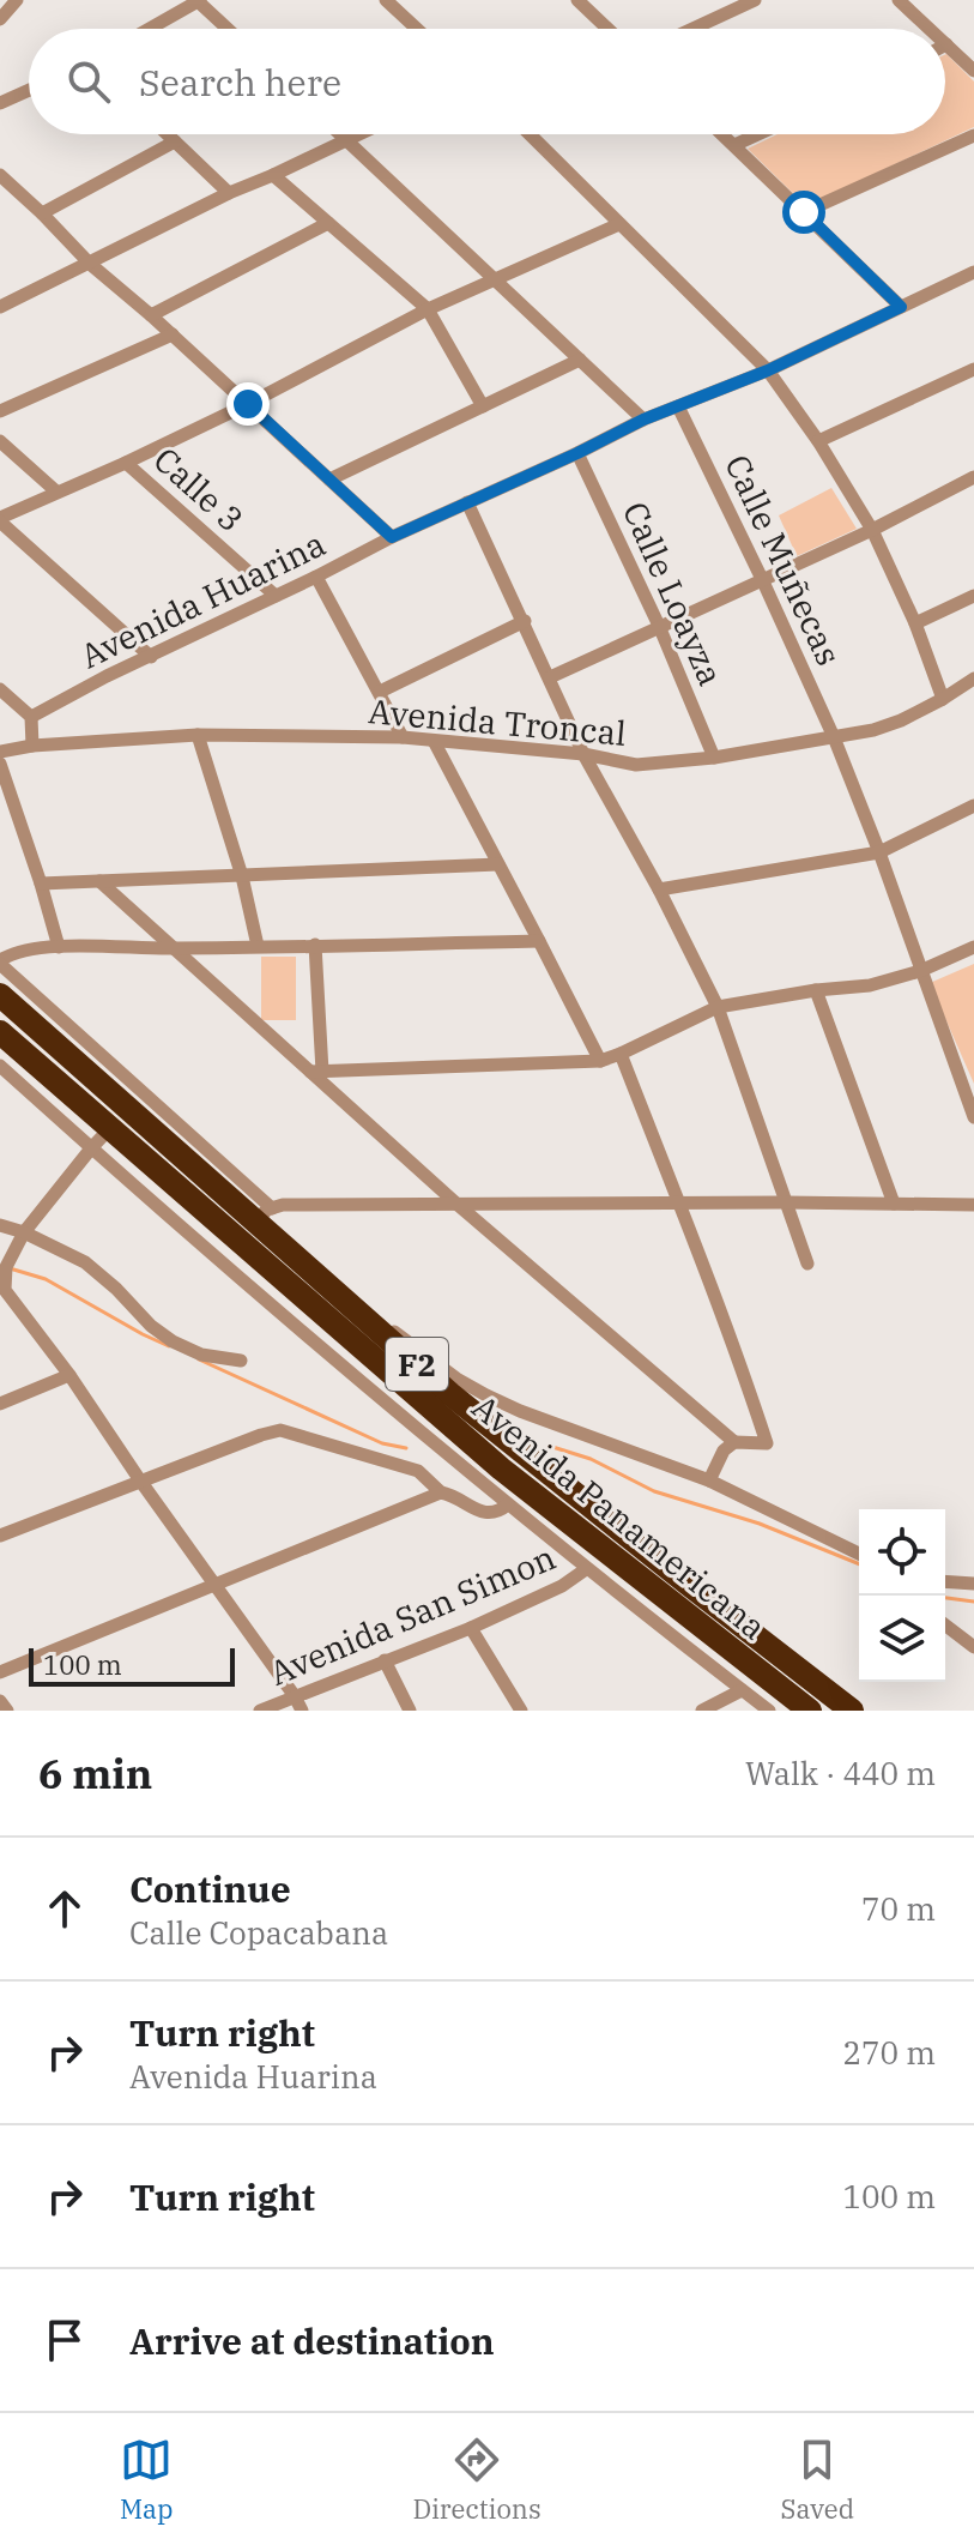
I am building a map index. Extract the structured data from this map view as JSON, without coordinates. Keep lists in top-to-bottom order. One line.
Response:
{"streets":{"highway":["F2","Avenida Panamericana"],"street":["Calle 3","Calle Muñecas","Calle Loayza","Avenida Huarina","Avenida Troncal","Avenida San Simon"]},"crossings":[["Calle 3","Avenida Huarina"],["Calle Muñecas","Avenida Huarina"],["Calle Muñecas","Avenida Troncal"],["Calle Loayza","Avenida Huarina"],["Calle Loayza","Avenida Troncal"],["Avenida Panamericana","Avenida San Simon"]],"scale_bar":"100 m","page":{"search":"Search here","scale":"100 m","heading":["6 min","Walk · 440 m"],"list":[["Continue","Calle Copacabana","70 m"],["Turn right","Avenida Huarina","270 m"],["Turn right","100 m"],"Arrive at destination"],"nav":["Map","Directions","Saved"]}}
